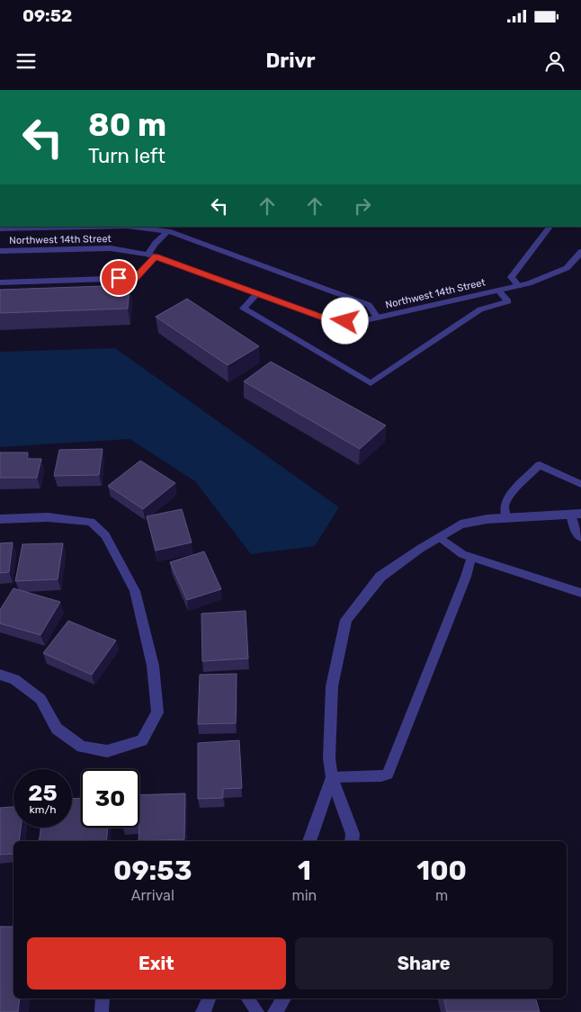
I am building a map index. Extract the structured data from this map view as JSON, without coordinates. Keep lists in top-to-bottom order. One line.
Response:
{"streets":{"street":["Northwest 14th Street"]},"page":{"status":"09:52","header":"Drivr","turn":["80 m","Turn left"],"speed":"25 km/h","limit":"30","eta":["09:53","Arrival","1","min","100","m"],"buttons":["Exit","Share"]}}
